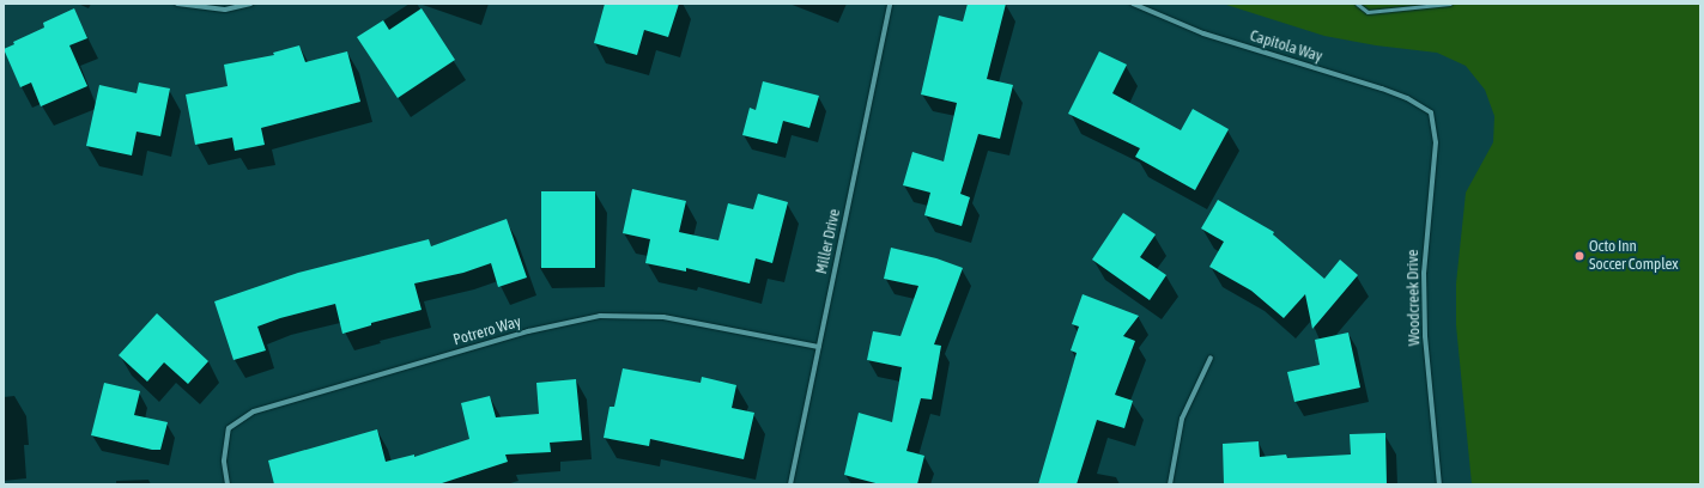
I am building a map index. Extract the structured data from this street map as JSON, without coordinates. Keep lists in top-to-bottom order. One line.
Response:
{"streets":{"street":["Capitola Way","Miller Drive","Woodcreek Drive","Potrero Way"]},"crossings":[["Capitola Way","Woodcreek Drive"],["Miller Drive","Potrero Way"]],"places":["Octo Inn Soccer Complex"]}
